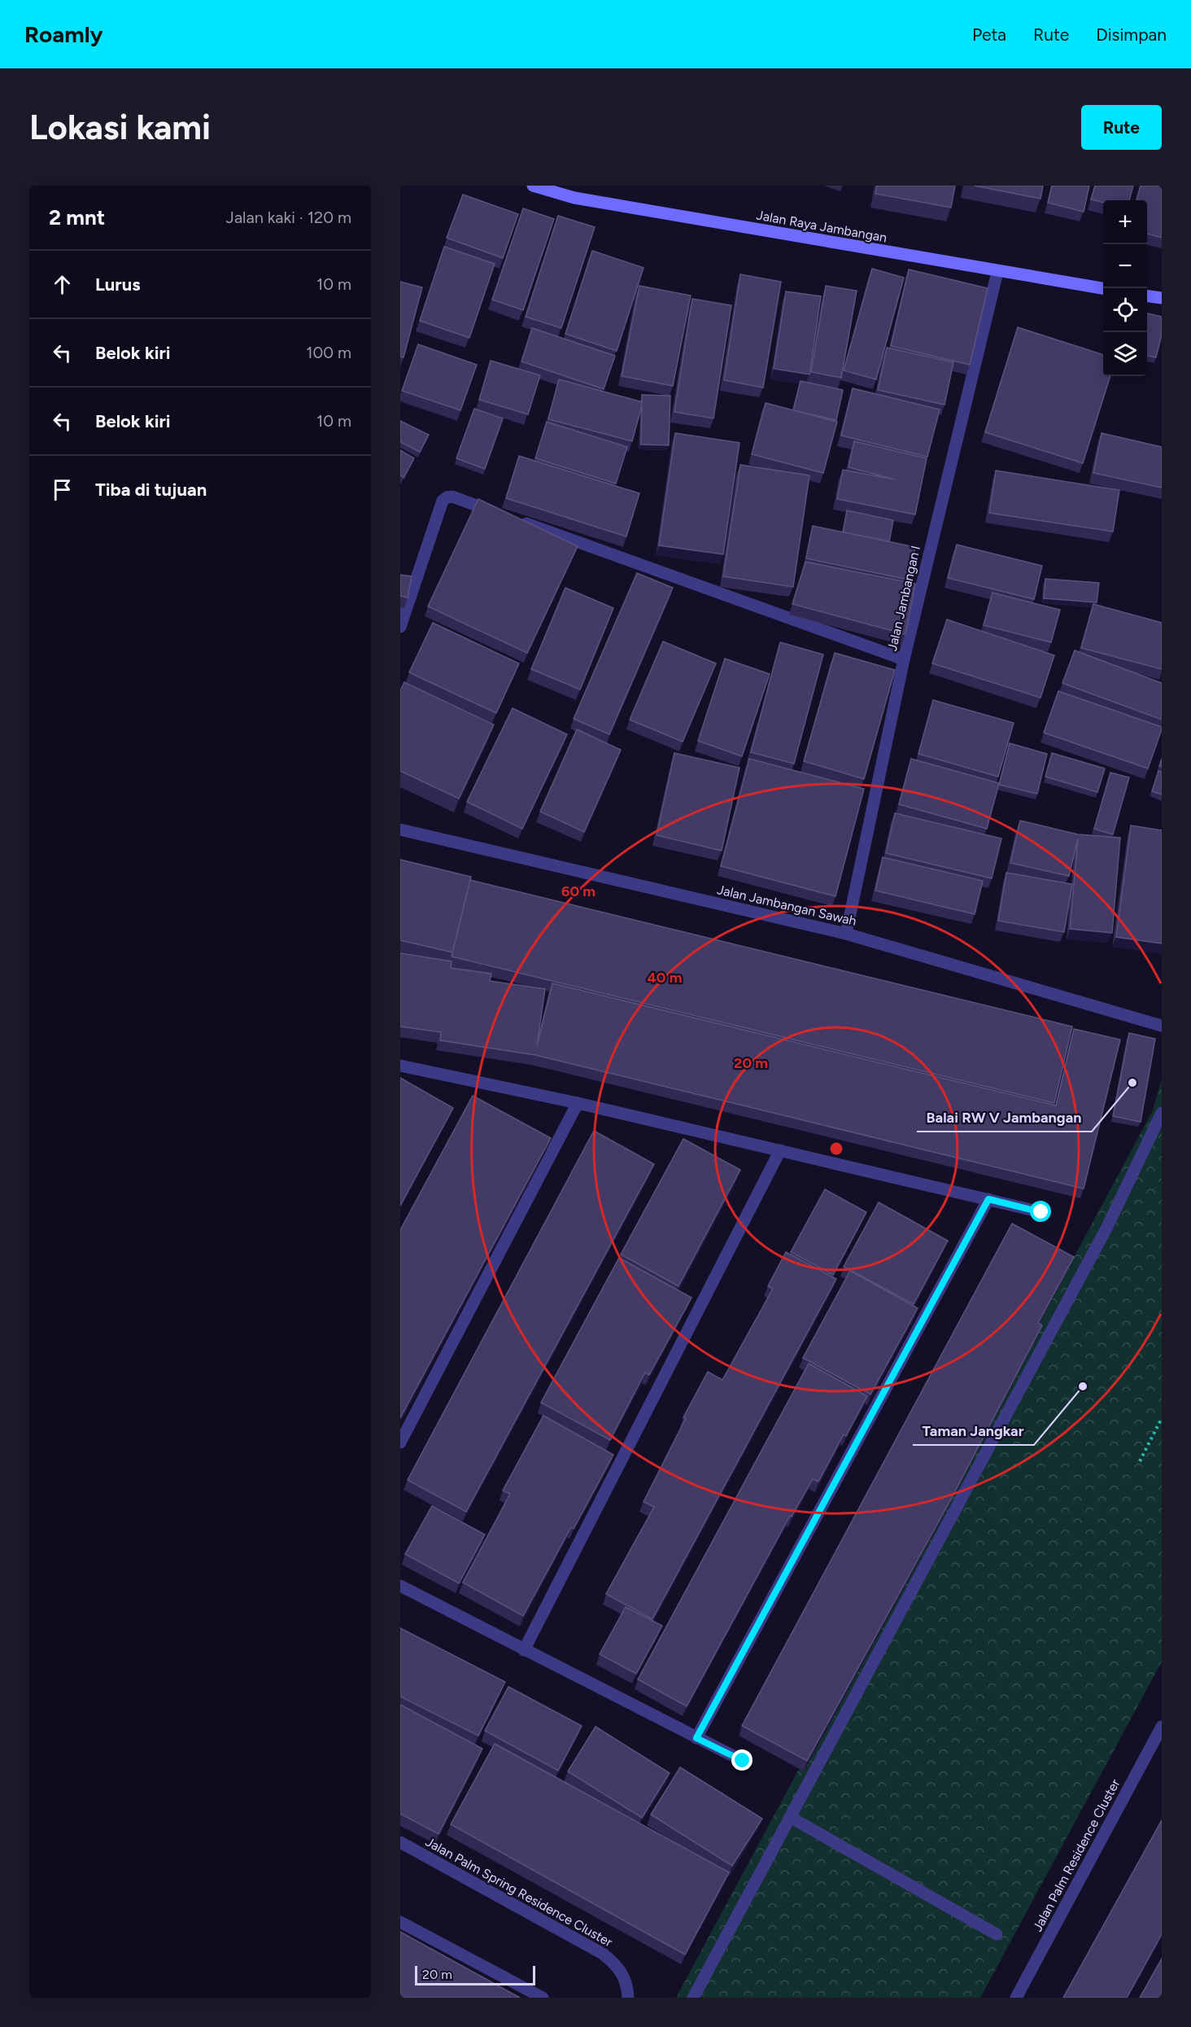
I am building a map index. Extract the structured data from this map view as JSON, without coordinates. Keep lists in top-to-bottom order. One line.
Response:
{"streets":{"main road":["Jalan Raya Jambangan"],"street":["Jalan Jambangan I","Jalan Jambangan Sawah","Jalan Palm Residence Cluster","Jalan Palm Spring Residence Cluster"]},"crossings":[["Jalan Raya Jambangan","Jalan Jambangan I"],["Jalan Jambangan I","Jalan Jambangan Sawah"]],"places":["Balai RW V Jambangan","Taman Jangkar"],"scale_bar":"20 m","page":{"header":"Roamly","nav":["Peta","Rute","Disimpan"],"buttons":"Rute","title":"Lokasi kami","heading":["2 mnt","Jalan kaki · 120 m"],"map_buttons":["+","−"],"list":[["Lurus","10 m"],["Belok kiri","100 m"],["Belok kiri","10 m"],"Tiba di tujuan"],"scale":"20 m"},"rings":["60 m","40 m","20 m"]}
